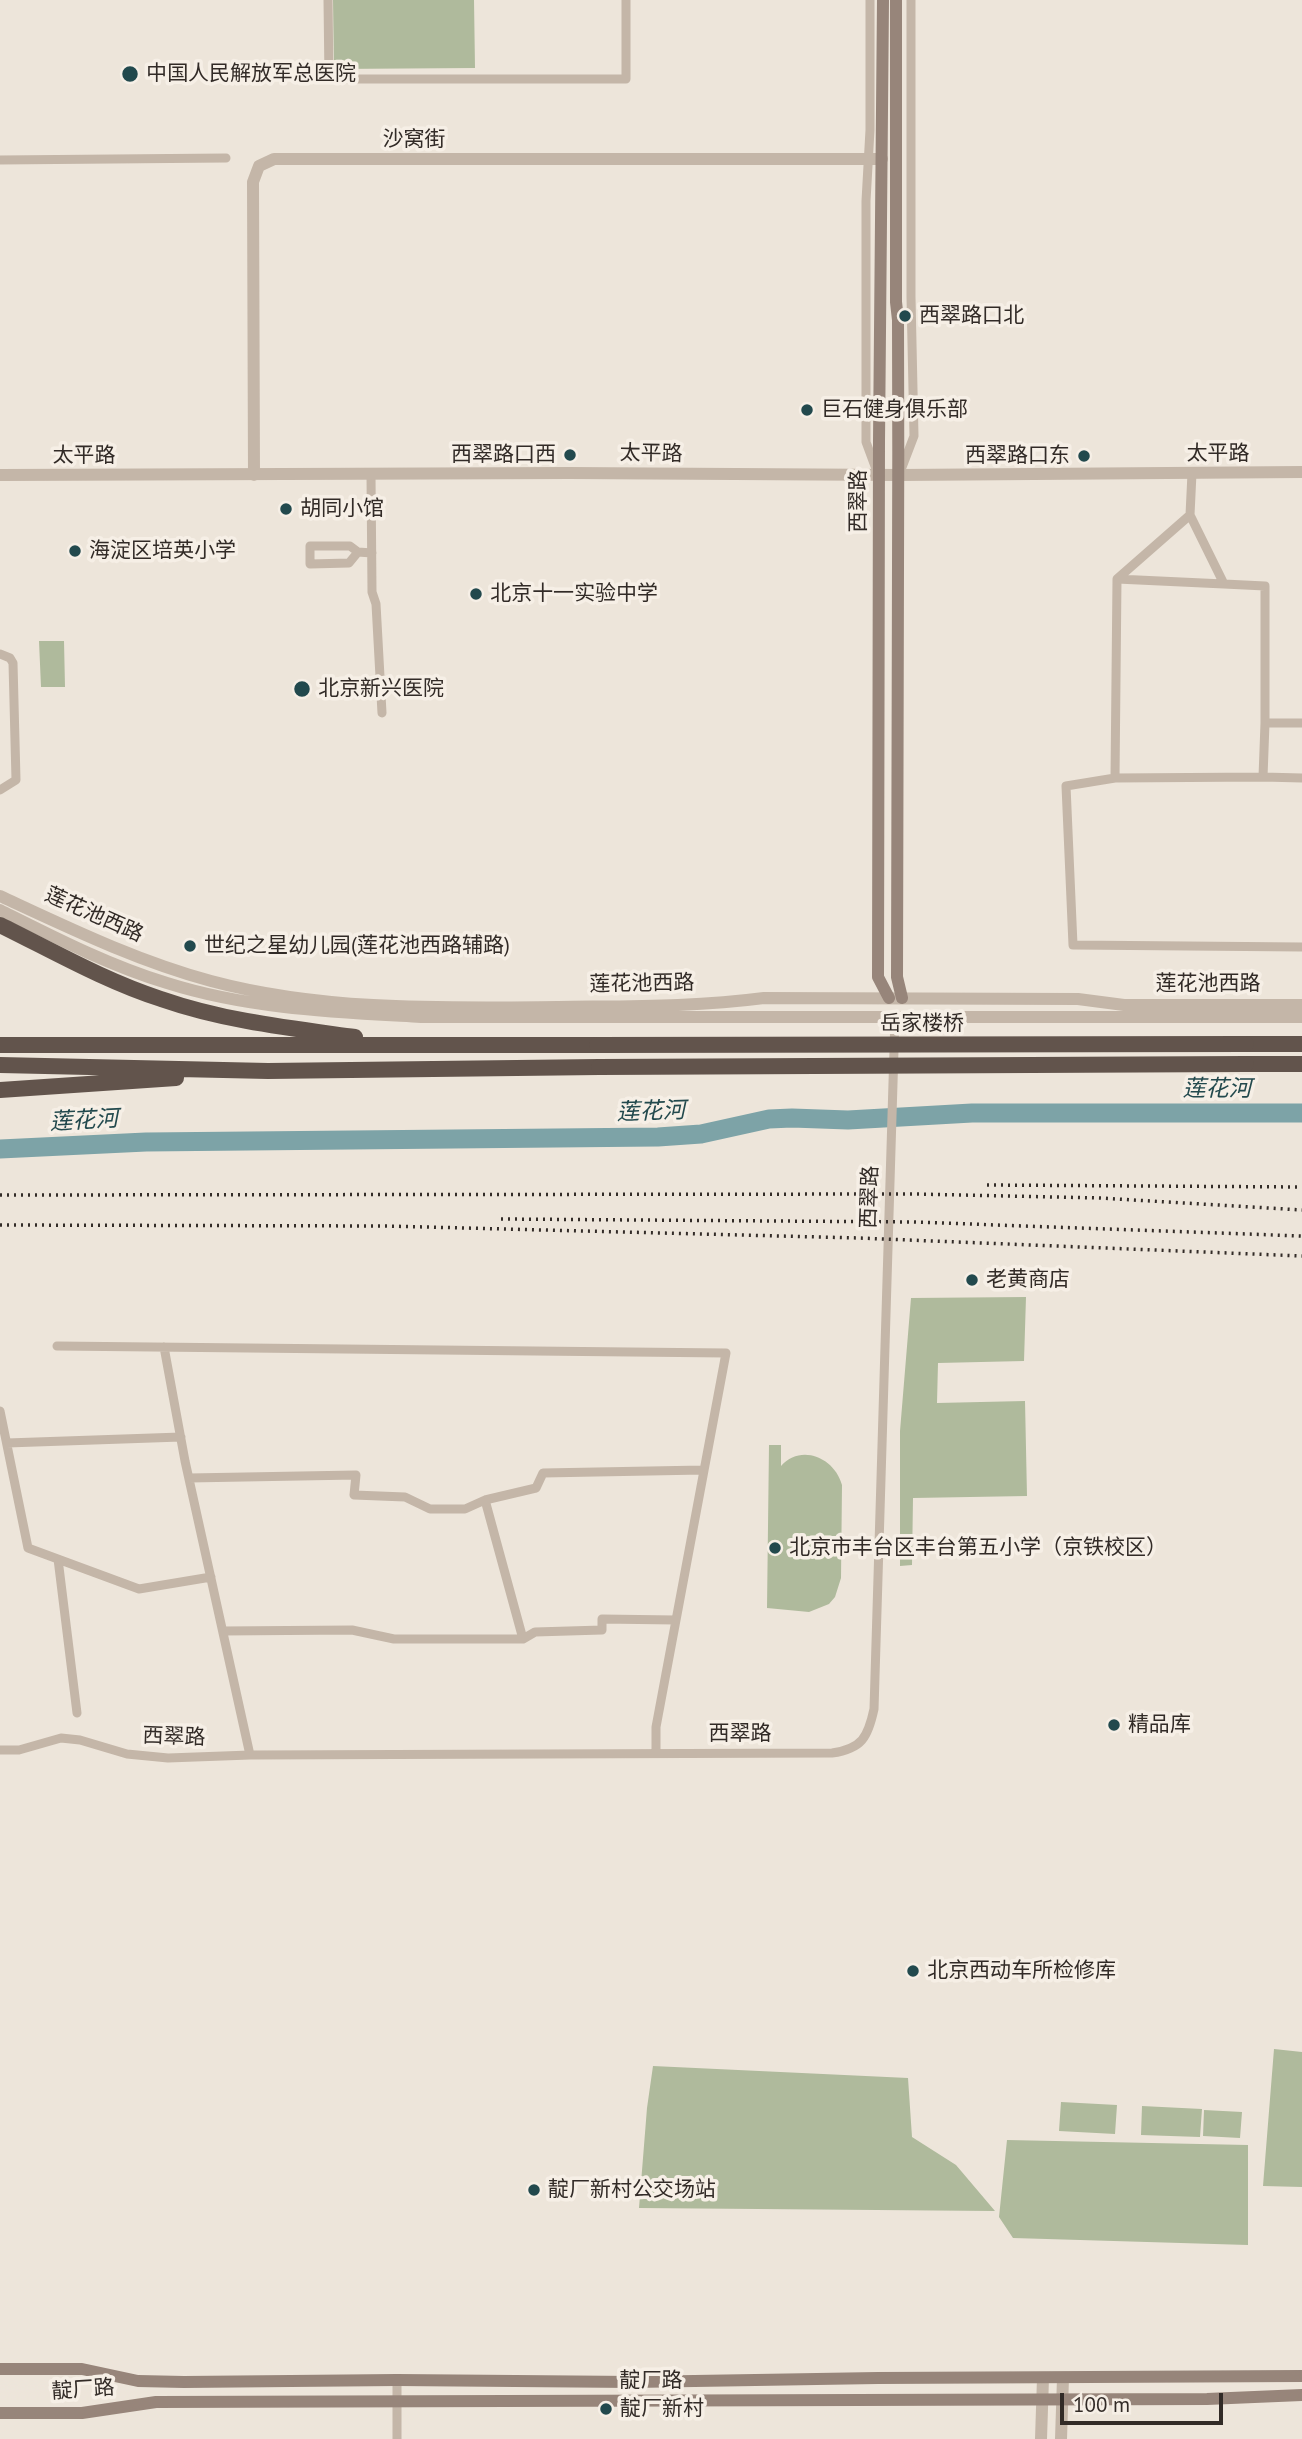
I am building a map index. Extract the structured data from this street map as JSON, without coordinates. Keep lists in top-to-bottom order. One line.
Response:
{"streets":{"highway":["岳家楼桥"],"main road":["西翠路","靛厂路"],"street":["沙窝街","太平路","莲花池西路"]},"crossings":[["沙窝街","太平路"],["沙窝街","西翠路"],["太平路","西翠路"],["西翠路","莲花池西路"]],"water":["莲花河"],"places":["中国人民解放军总医院","西翠路口北","巨石健身俱乐部","西翠路口西","西翠路口东","胡同小馆","海淀区培英小学","北京十一实验中学","北京新兴医院","世纪之星幼儿园(莲花池西路辅路)","老黄商店","北京市丰台区丰台第五小学（京铁校区）","精品库","北京西动车所检修库","靛厂新村公交场站","靛厂新村"],"scale_bar":"100 m"}
